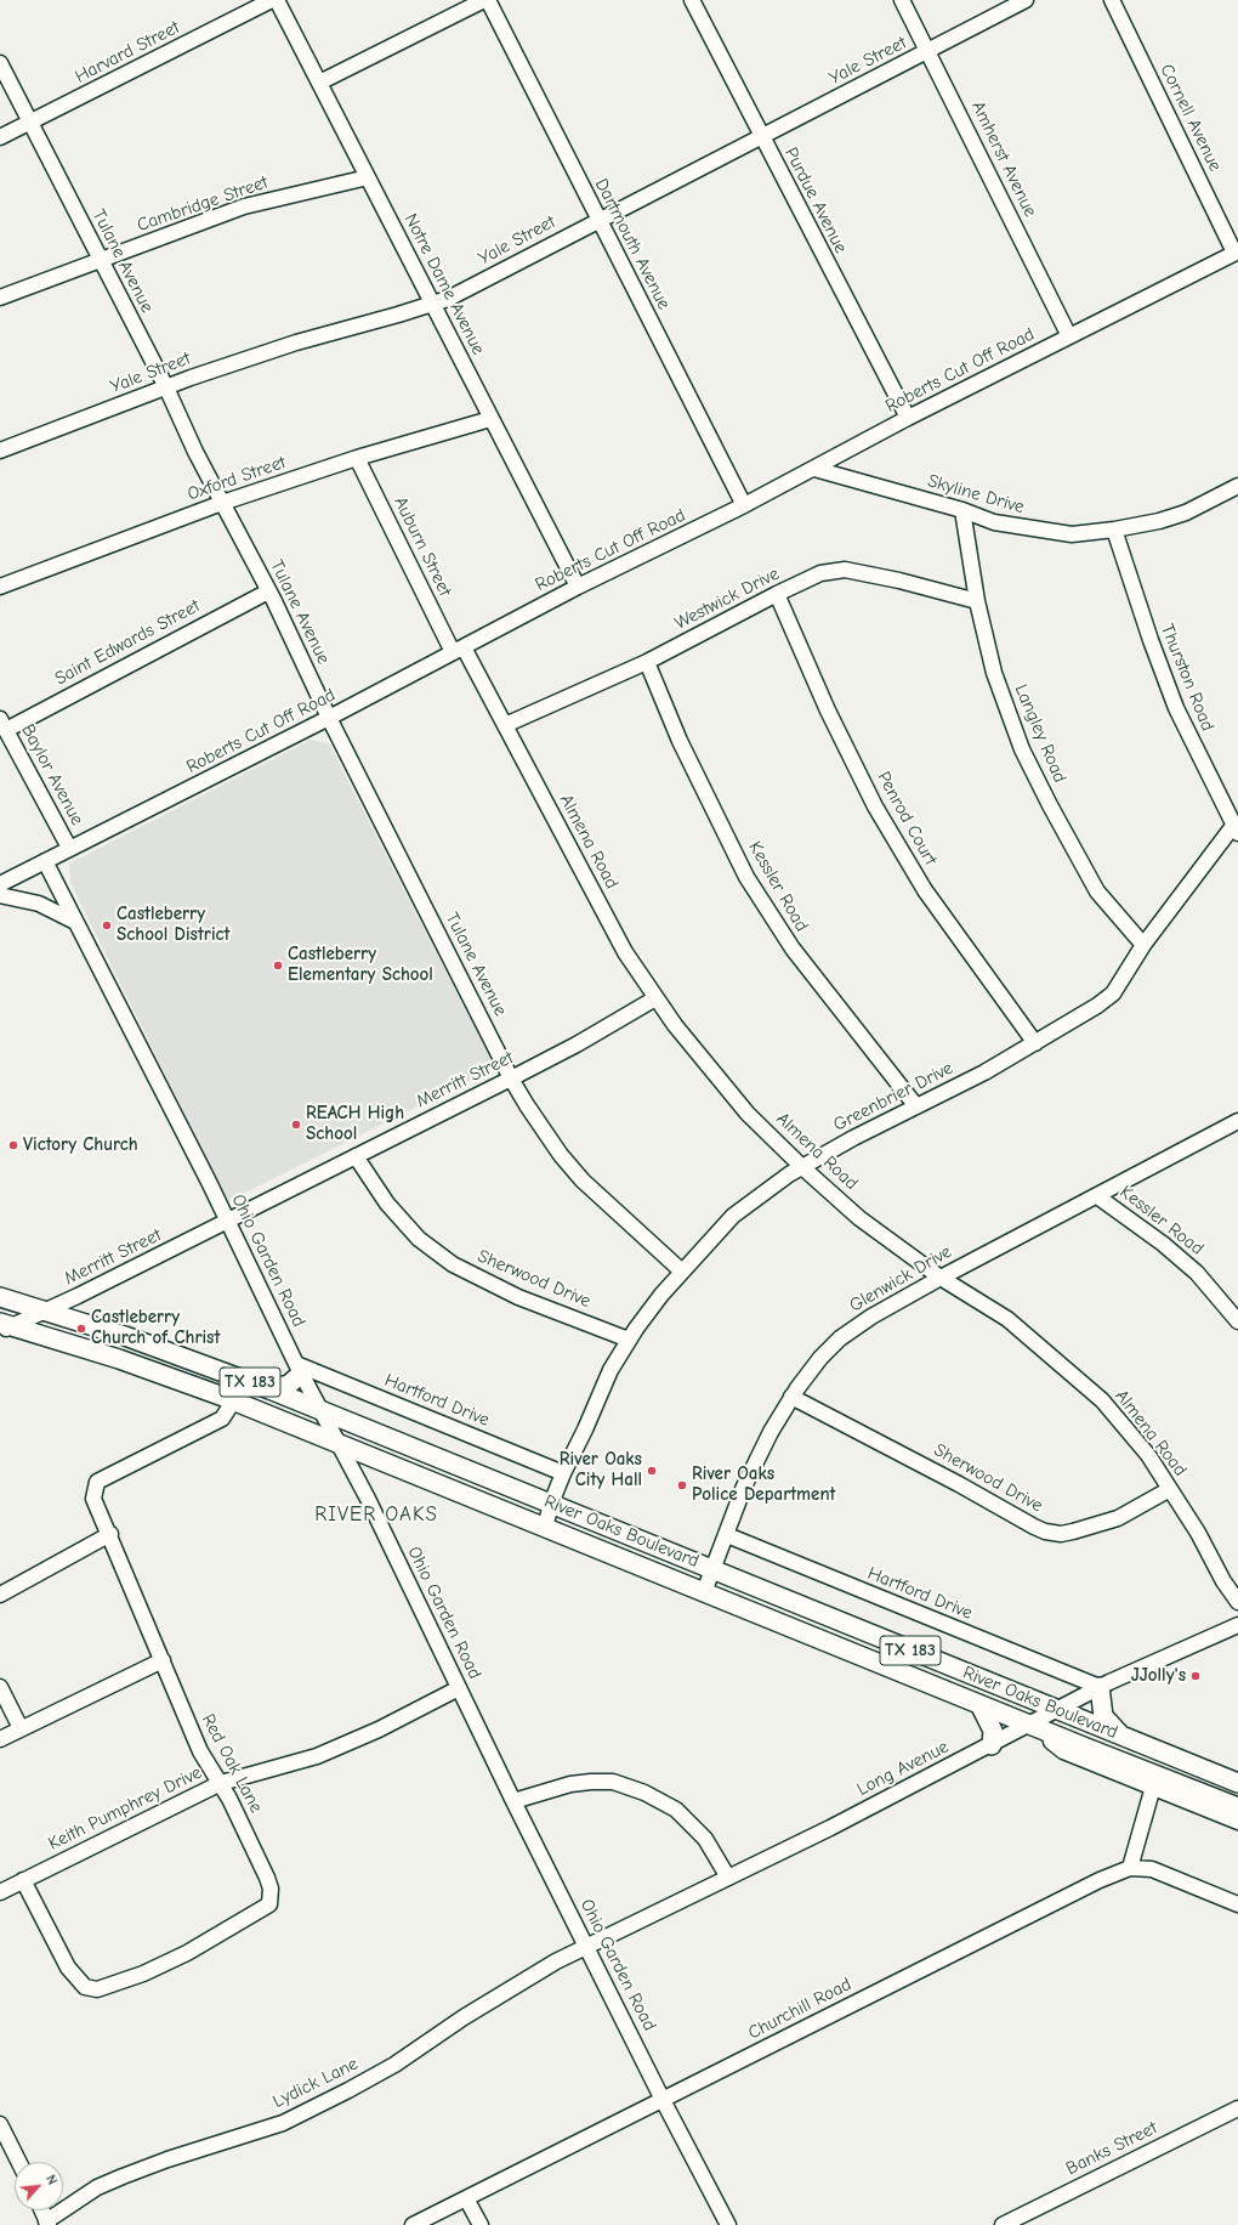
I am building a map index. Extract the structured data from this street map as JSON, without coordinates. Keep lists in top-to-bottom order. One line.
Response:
{"streets":{"main road":["TX 183","River Oaks Boulevard"],"street":["Harvard Street","Yale Street","Cornell Avenue","Amherst Avenue","Purdue Avenue","Cambridge Street","Dartmouth Avenue","Tulane Avenue","Notre Dame Avenue","Roberts Cut Off Road","Oxford Street","Skyline Drive","Auburn Street","Westwick Drive","Saint Edwards Street","Thurston Road","Langley Road","Baylor Avenue","Penrod Court","Almena Road","Kessler Road","Merritt Street","Greenbrier Drive","Ohio Garden Road","Sherwood Drive","Glenwick Drive","Hartford Drive","Red Oak Lane","Long Avenue","Keith Pumphrey Drive","Churchill Road","Lydick Lane","Banks Street"]},"crossings":[["Harvard Street","Tulane Avenue"],["Yale Street","Amherst Avenue"],["Yale Street","Purdue Avenue"],["Yale Street","Dartmouth Avenue"],["Yale Street","Tulane Avenue"],["Yale Street","Notre Dame Avenue"],["Cornell Avenue","Roberts Cut Off Road"],["Amherst Avenue","Roberts Cut Off Road"],["Purdue Avenue","Roberts Cut Off Road"],["Cambridge Street","Tulane Avenue"],["Cambridge Street","Notre Dame Avenue"],["Dartmouth Avenue","Roberts Cut Off Road"],["Tulane Avenue","Roberts Cut Off Road"],["Tulane Avenue","Oxford Street"],["Tulane Avenue","Saint Edwards Street"],["Tulane Avenue","Merritt Street"],["Tulane Avenue","Greenbrier Drive"],["Notre Dame Avenue","Roberts Cut Off Road"],["Notre Dame Avenue","Oxford Street"],["Roberts Cut Off Road","Skyline Drive"],["Roberts Cut Off Road","Auburn Street"],["Roberts Cut Off Road","Baylor Avenue"],["Roberts Cut Off Road","Almena Road"],["Roberts Cut Off Road","Ohio Garden Road"],["Oxford Street","Auburn Street"],["Skyline Drive","Thurston Road"],["Skyline Drive","Langley Road"],["Auburn Street","Almena Road"],["Westwick Drive","Langley Road"],["Westwick Drive","Penrod Court"],["Westwick Drive","Almena Road"],["Westwick Drive","Kessler Road"],["Saint Edwards Street","Baylor Avenue"],["Thurston Road","Greenbrier Drive"],["Langley Road","Greenbrier Drive"],["Penrod Court","Greenbrier Drive"],["Almena Road","Merritt Street"],["Almena Road","Greenbrier Drive"],["Almena Road","Sherwood Drive"],["Almena Road","Glenwick Drive"],["Kessler Road","Greenbrier Drive"],["Kessler Road","Glenwick Drive"],["Merritt Street","Ohio Garden Road"],["Merritt Street","Sherwood Drive"],["Merritt Street","River Oaks Boulevard"],["Greenbrier Drive","Sherwood Drive"],["Greenbrier Drive","Hartford Drive"],["Greenbrier Drive","River Oaks Boulevard"],["Ohio Garden Road","Hartford Drive"],["Ohio Garden Road","River Oaks Boulevard"],["Ohio Garden Road","Long Avenue"],["Ohio Garden Road","Keith Pumphrey Drive"],["Ohio Garden Road","Churchill Road"],["Ohio Garden Road","Lydick Lane"],["Sherwood Drive","Glenwick Drive"],["Glenwick Drive","Hartford Drive"],["Glenwick Drive","River Oaks Boulevard"],["Hartford Drive","Long Avenue"],["River Oaks Boulevard","Red Oak Lane"],["River Oaks Boulevard","Long Avenue"],["Red Oak Lane","Keith Pumphrey Drive"],["Long Avenue","Lydick Lane"]],"districts":["RIVER OAKS"],"places":["Castleberry School District","Castleberry Elementary School","REACH High School","Victory Church","Castleberry Church of Christ","River Oaks City Hall","River Oaks Police Department","JJolly's"],"north":"top right"}
